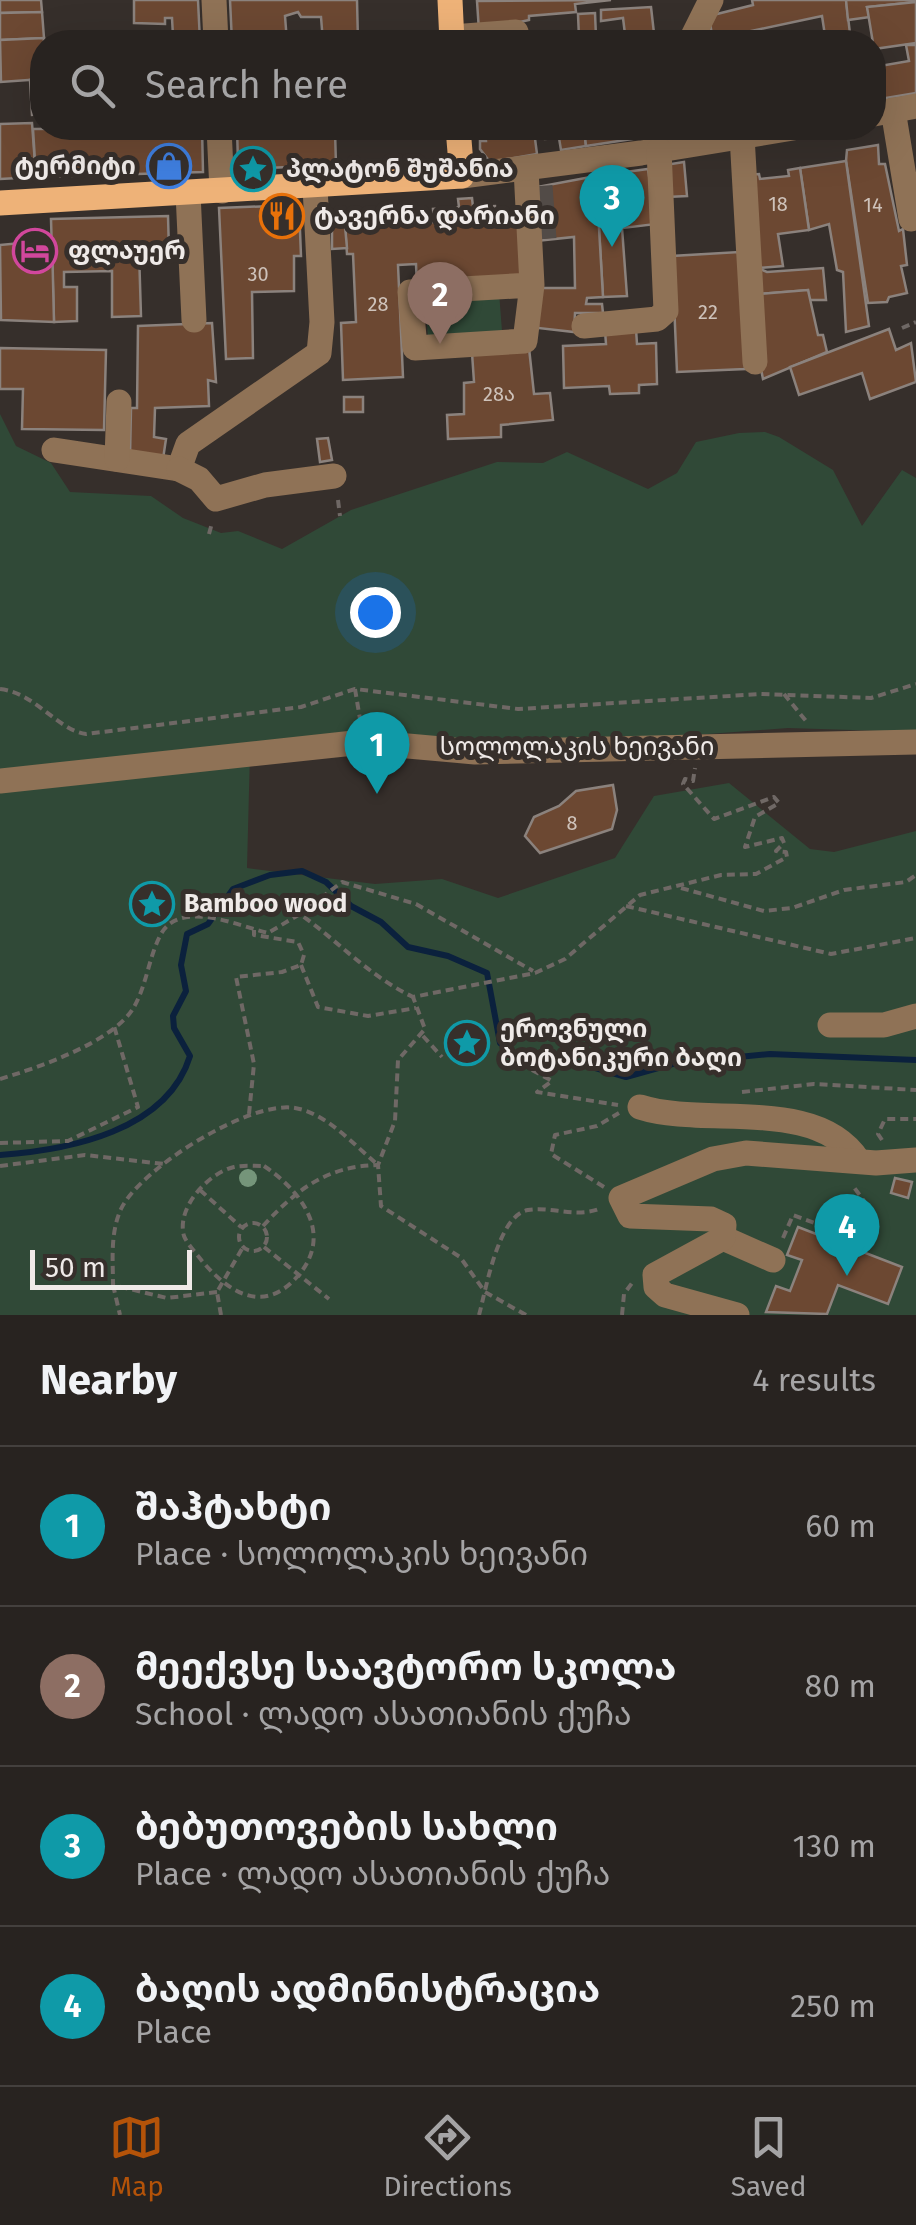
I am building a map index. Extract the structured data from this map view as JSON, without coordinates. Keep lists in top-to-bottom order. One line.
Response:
{"streets":{"street":["სოლოლაკის ხეივანი"]},"places":{"shop":["ტერმიტი"],"place":["პლატონ შუშანია","Bamboo wood","ეროვნული ბოტანიკური ბაღი"],"restaurant":["ტავერნა დარიანი"],"hotel":["ფლაუერ"]},"house_numbers":["18","14","30","28","22","28ა","8"],"scale_bar":"50 m","page":{"search":"Search here","pins":["3","2","1","4"],"scale":"50 m","heading":["Nearby","4 results"],"list":[{"mark":"1","name":"შაჰტახტი","note":"Place · სოლოლაკის ხეივანი","value":"60 m"},{"mark":"2","name":"მეექვსე საავტორო სკოლა","note":"School · ლადო ასათიანის ქუჩა","value":"80 m"},{"mark":"3","name":"ბებუთოვების სახლი","note":"Place · ლადო ასათიანის ქუჩა","value":"130 m"},{"mark":"4","name":"ბაღის ადმინისტრაცია","note":"Place","value":"250 m"}],"nav":["Map","Directions","Saved"]}}
